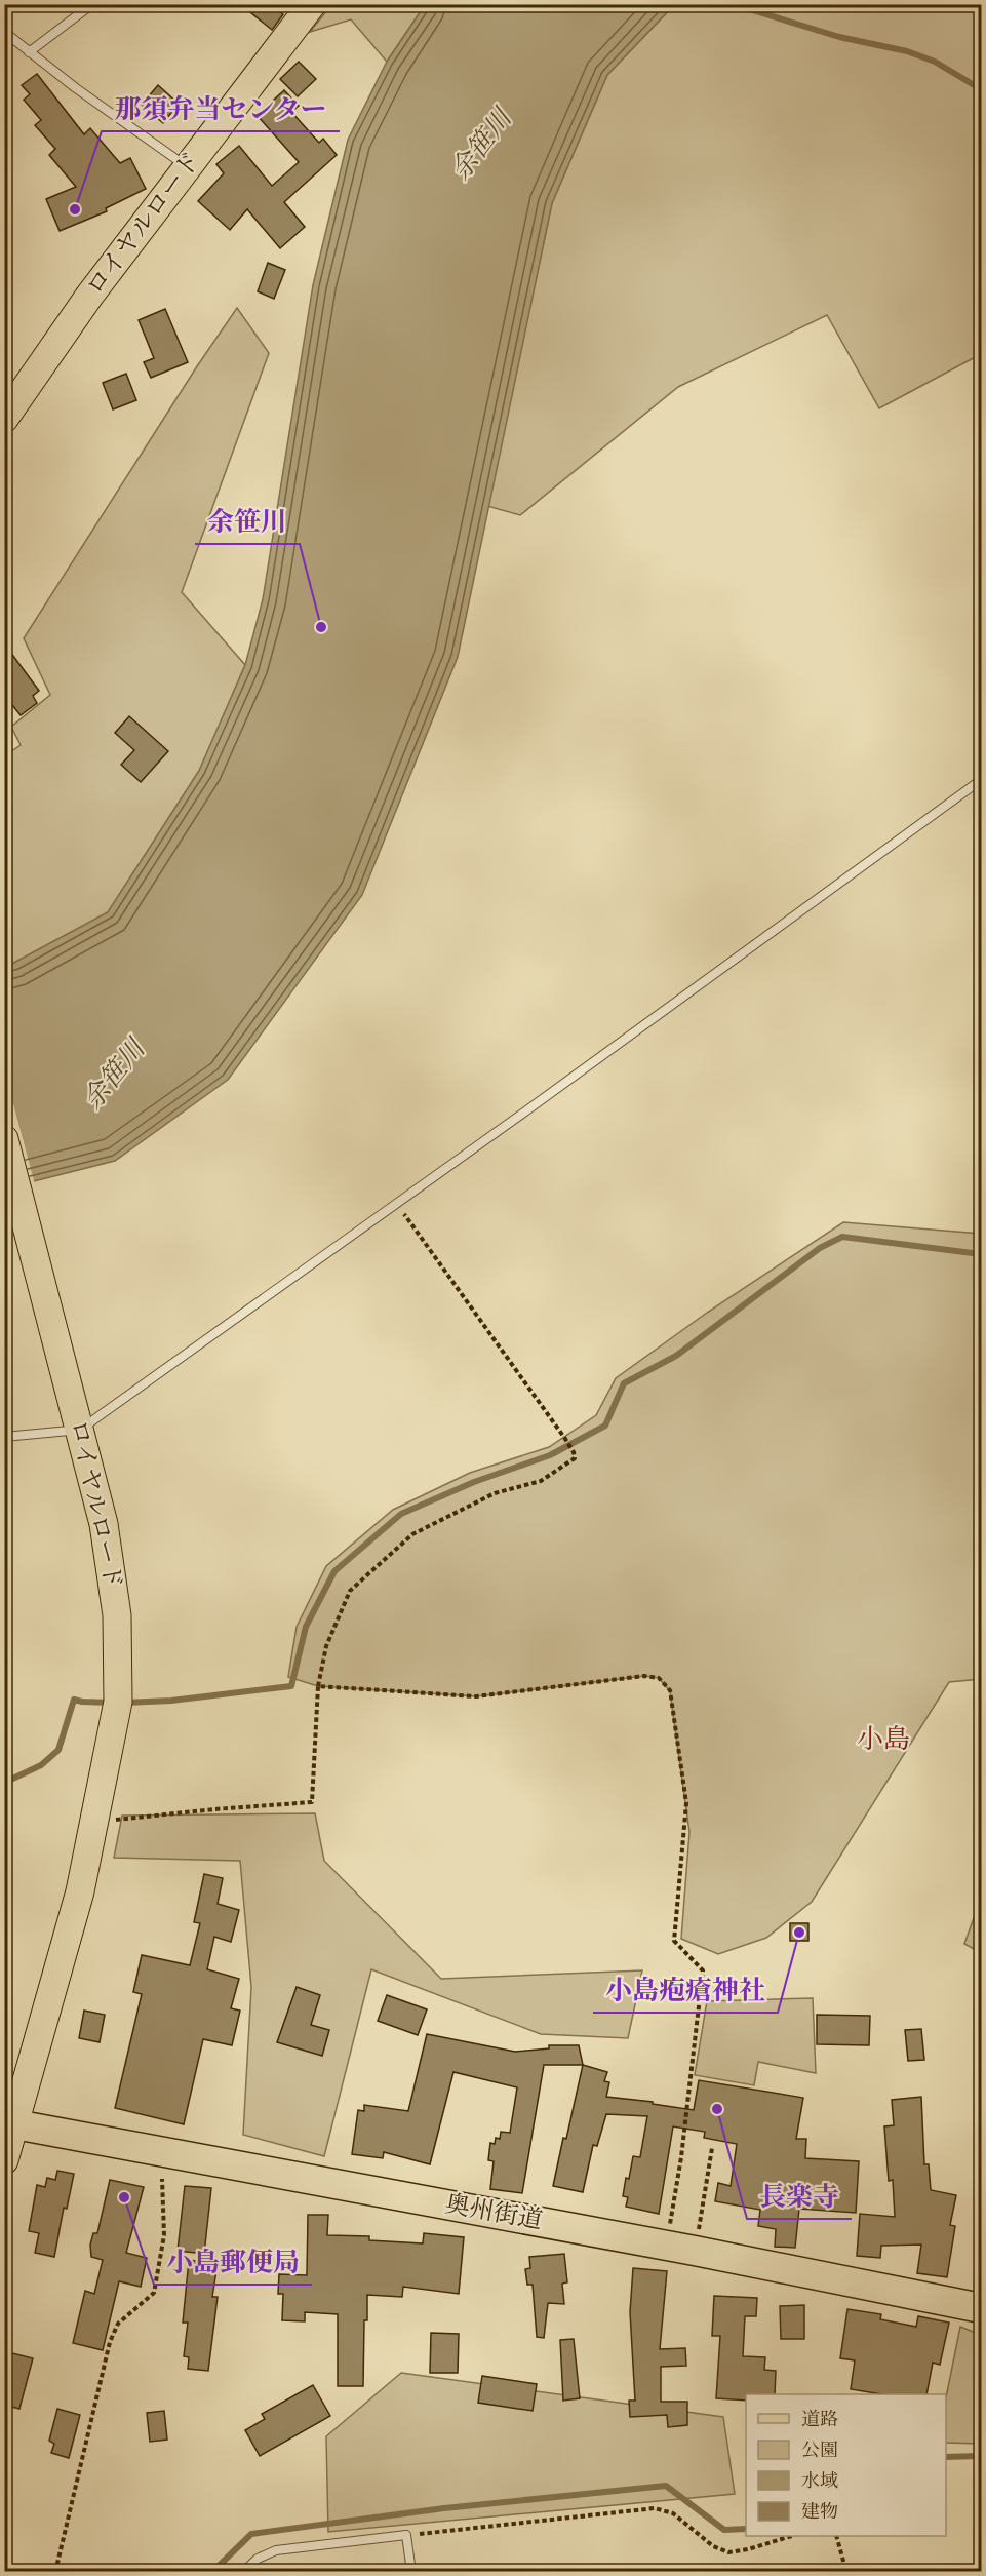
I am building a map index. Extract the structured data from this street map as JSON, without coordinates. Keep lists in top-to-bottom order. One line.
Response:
{"streets":{"highway":["奥州街道"],"main road":["ロイヤルロード"]},"crossings":[["ロイヤルロード","奥州街道"]],"districts":["小島"],"water":["余笹川"],"places":["那須弁当センター","余笹川","小島疱瘡神社","長楽寺","小島郵便局"],"legend":["道路","公園","水域","建物"]}
